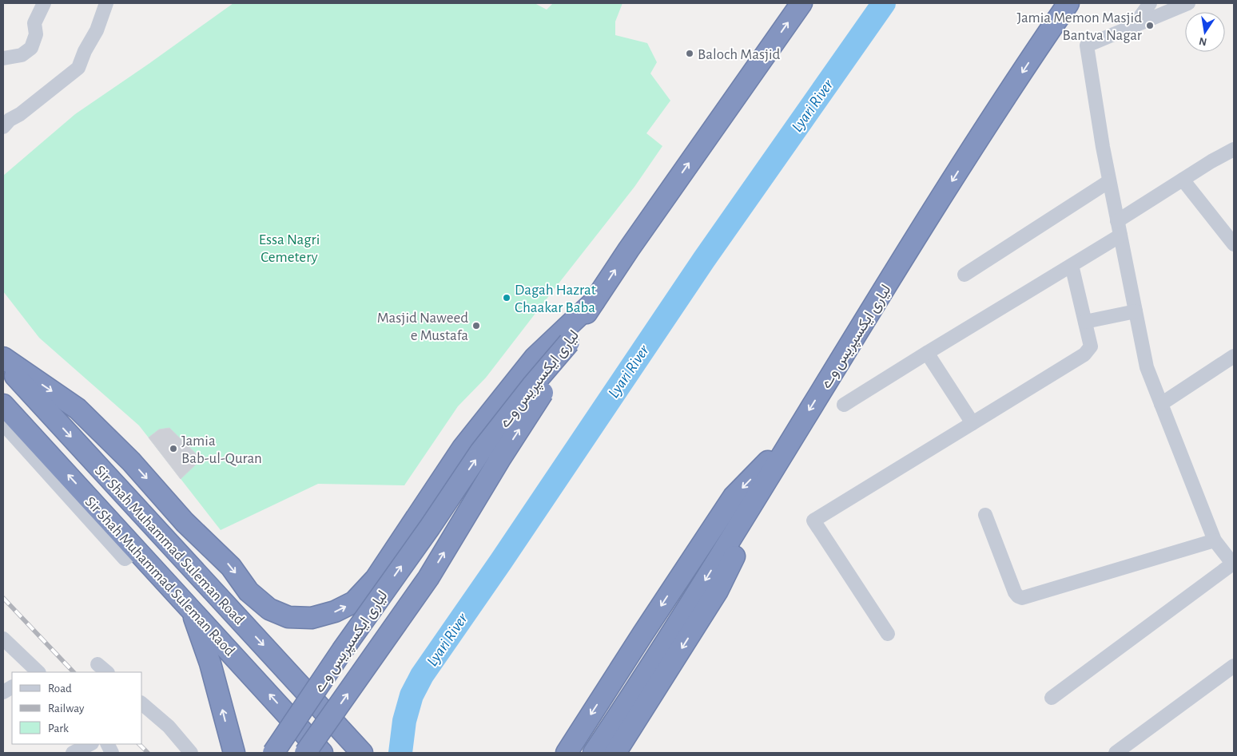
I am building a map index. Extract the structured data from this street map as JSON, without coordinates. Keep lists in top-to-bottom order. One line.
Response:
{"streets":{"highway":["لیاری ایکسپریس وے","Sir Shah Muhammad Suleman Road","Sir Shah Muhammad Suleman Raod"]},"one_way":["Sir Shah Muhammad Suleman Road"],"water":["Lyari River"],"parks":["Essa Nagri Cemetery"],"places":["Jamia Memon Masjid Bantva Nagar","Baloch Masjid","Dagah Hazrat Chaakar Baba","Masjid Naweed e Mustafa","Jamia Bab-ul-Quran"],"legend":["Road","Railway","Park"],"north":"bottom"}
